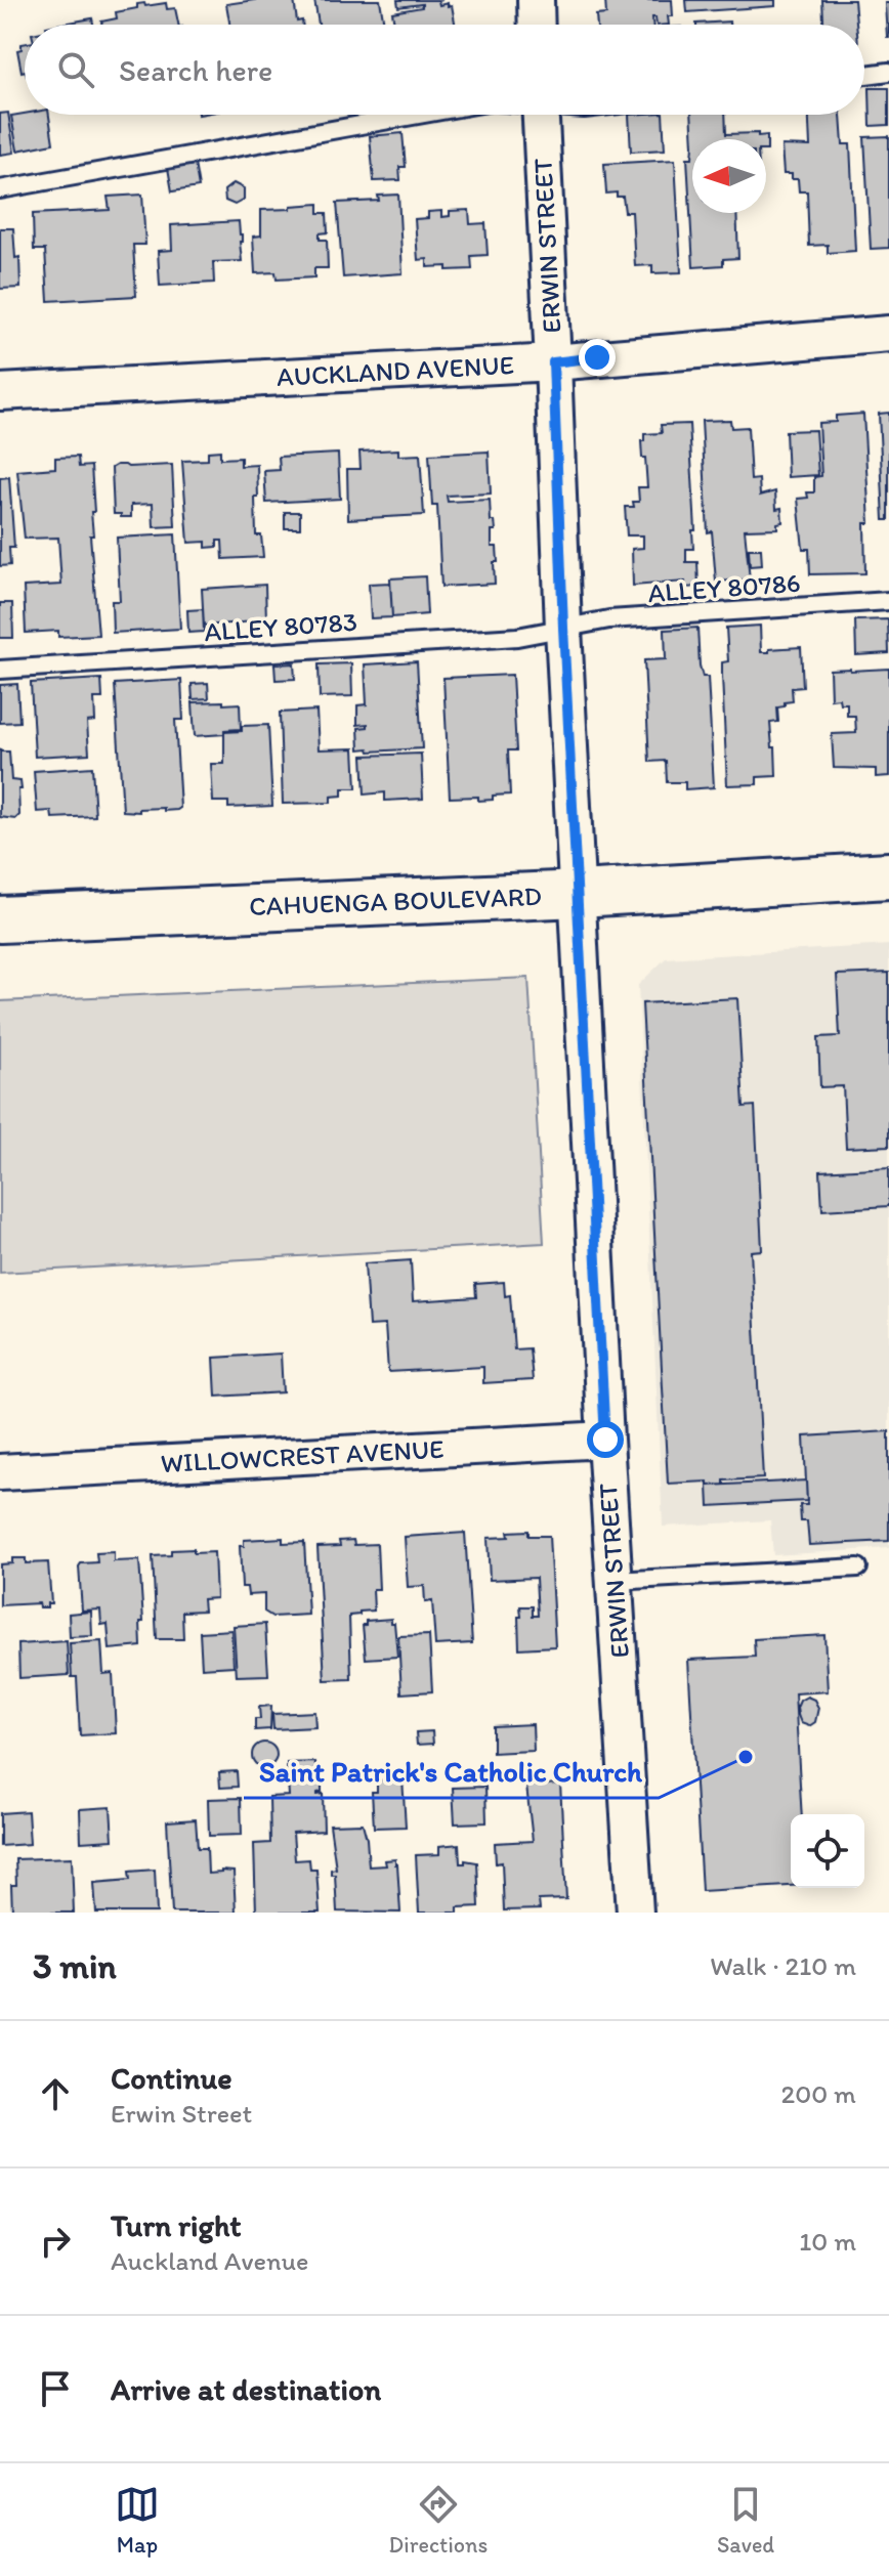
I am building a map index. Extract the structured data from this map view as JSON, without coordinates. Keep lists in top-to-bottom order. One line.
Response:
{"streets":{"main road":["CAHUENGA BOULEVARD"],"street":["ERWIN STREET","AUCKLAND AVENUE","WILLOWCREST AVENUE"],"lane":["ALLEY 80786","ALLEY 80783"]},"crossings":[["ERWIN STREET","AUCKLAND AVENUE"],["ERWIN STREET","ALLEY 80786"],["ERWIN STREET","ALLEY 80783"],["ERWIN STREET","CAHUENGA BOULEVARD"],["ERWIN STREET","WILLOWCREST AVENUE"],["ALLEY 80786","ALLEY 80783"]],"places":["Saint Patrick's Catholic Church"],"north":"left","page":{"search":"Search here","heading":["3 min","Walk · 210 m"],"list":[["Continue","Erwin Street","200 m"],["Turn right","Auckland Avenue","10 m"],"Arrive at destination"],"nav":["Map","Directions","Saved"]}}
